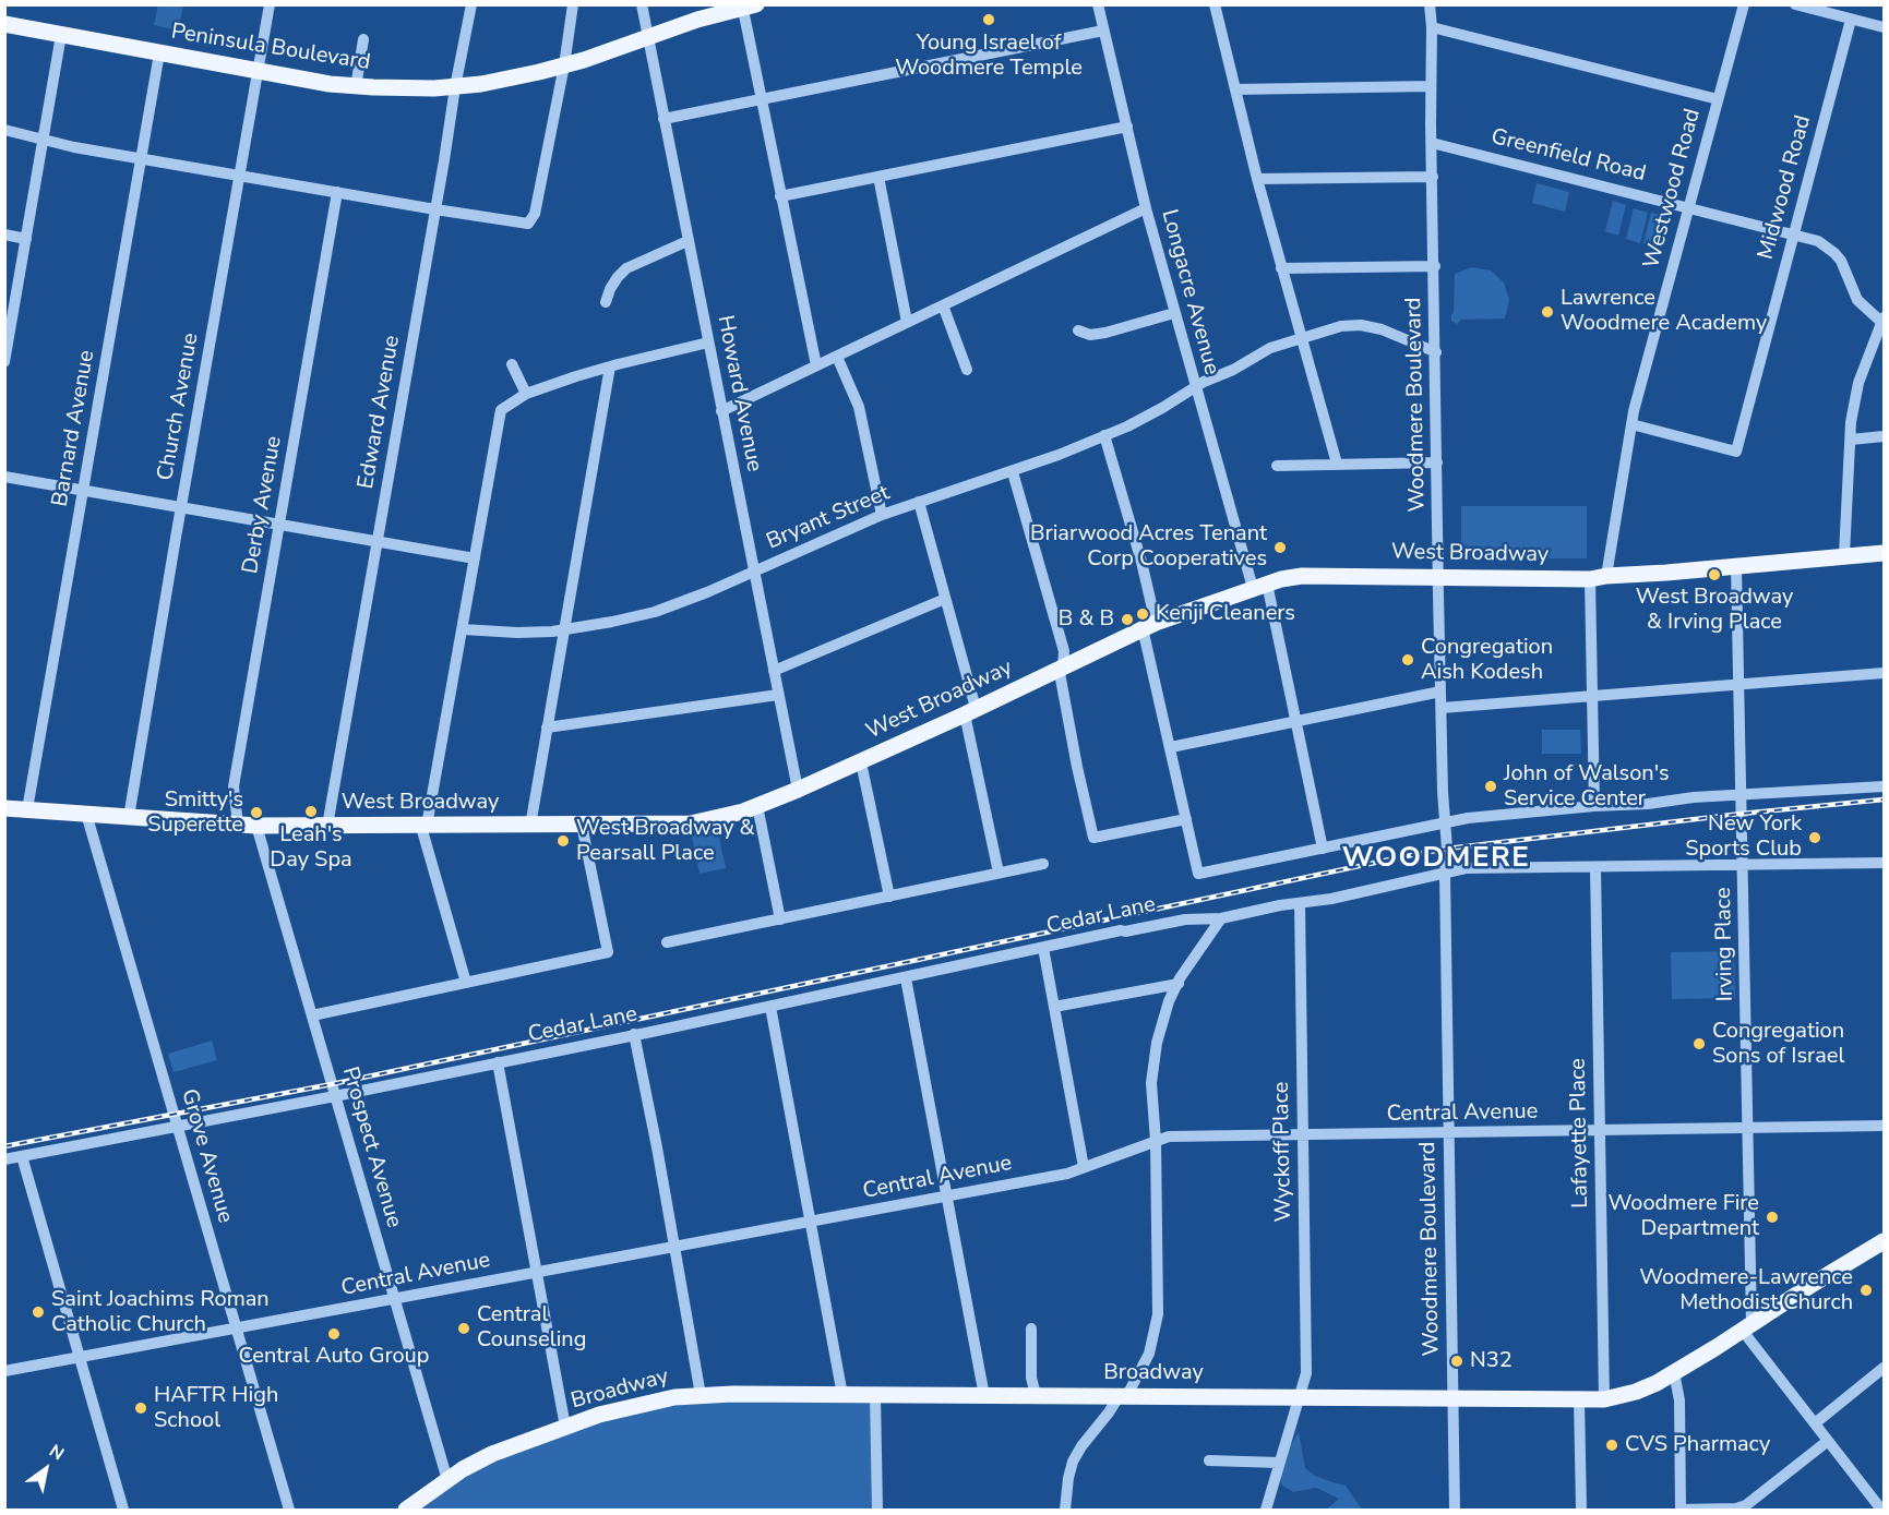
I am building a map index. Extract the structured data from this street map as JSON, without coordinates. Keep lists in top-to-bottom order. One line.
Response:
{"streets":{"main road":["Peninsula Boulevard","West Broadway","Broadway"],"street":["Greenfield Road","Midwood Road","Westwood Road","Longacre Avenue","Howard Avenue","Woodmere Boulevard","Church Avenue","Edward Avenue","Barnard Avenue","Derby Avenue","Bryant Street","Cedar Lane","Irving Place","Central Avenue","Lafayette Place","Prospect Avenue","Wyckoff Place","Grove Avenue"]},"crossings":[["Peninsula Boulevard","Howard Avenue"],["Peninsula Boulevard","Church Avenue"],["Peninsula Boulevard","Edward Avenue"],["Peninsula Boulevard","Barnard Avenue"],["Greenfield Road","Midwood Road"],["Greenfield Road","Westwood Road"],["Greenfield Road","Woodmere Boulevard"],["Midwood Road","Westwood Road"],["Westwood Road","West Broadway"],["Longacre Avenue","Bryant Street"],["Longacre Avenue","West Broadway"],["Howard Avenue","Bryant Street"],["Howard Avenue","West Broadway"],["Woodmere Boulevard","Bryant Street"],["Woodmere Boulevard","West Broadway"],["Woodmere Boulevard","Cedar Lane"],["Woodmere Boulevard","Central Avenue"],["Woodmere Boulevard","Broadway"],["Church Avenue","West Broadway"],["Edward Avenue","West Broadway"],["Barnard Avenue","West Broadway"],["Derby Avenue","West Broadway"],["West Broadway","Irving Place"],["West Broadway","Prospect Avenue"],["West Broadway","Grove Avenue"],["Cedar Lane","Irving Place"],["Cedar Lane","Lafayette Place"],["Cedar Lane","Prospect Avenue"],["Cedar Lane","Wyckoff Place"],["Cedar Lane","Grove Avenue"],["Irving Place","Central Avenue"],["Irving Place","Broadway"],["Central Avenue","Lafayette Place"],["Central Avenue","Prospect Avenue"],["Central Avenue","Wyckoff Place"],["Central Avenue","Grove Avenue"],["Lafayette Place","Broadway"],["Prospect Avenue","Broadway"],["Wyckoff Place","Broadway"]],"districts":["WOODMERE"],"places":["Young Israel of Woodmere Temple","Lawrence Woodmere Academy","Briarwood Acres Tenant Corp Cooperatives","West Broadway & Irving Place","Kenji Cleaners","B & B","Congregation Aish Kodesh","John of Walson's Service Center","Leah's Day Spa","Smitty's Superette","New York Sports Club","West Broadway & Pearsall Place","Congregation Sons of Israel","Woodmere Fire Department","Woodmere-Lawrence Methodist Church","Saint Joachims Roman Catholic Church","Central Counseling","Central Auto Group","N32","HAFTR High School","CVS Pharmacy"],"north":"top right"}
